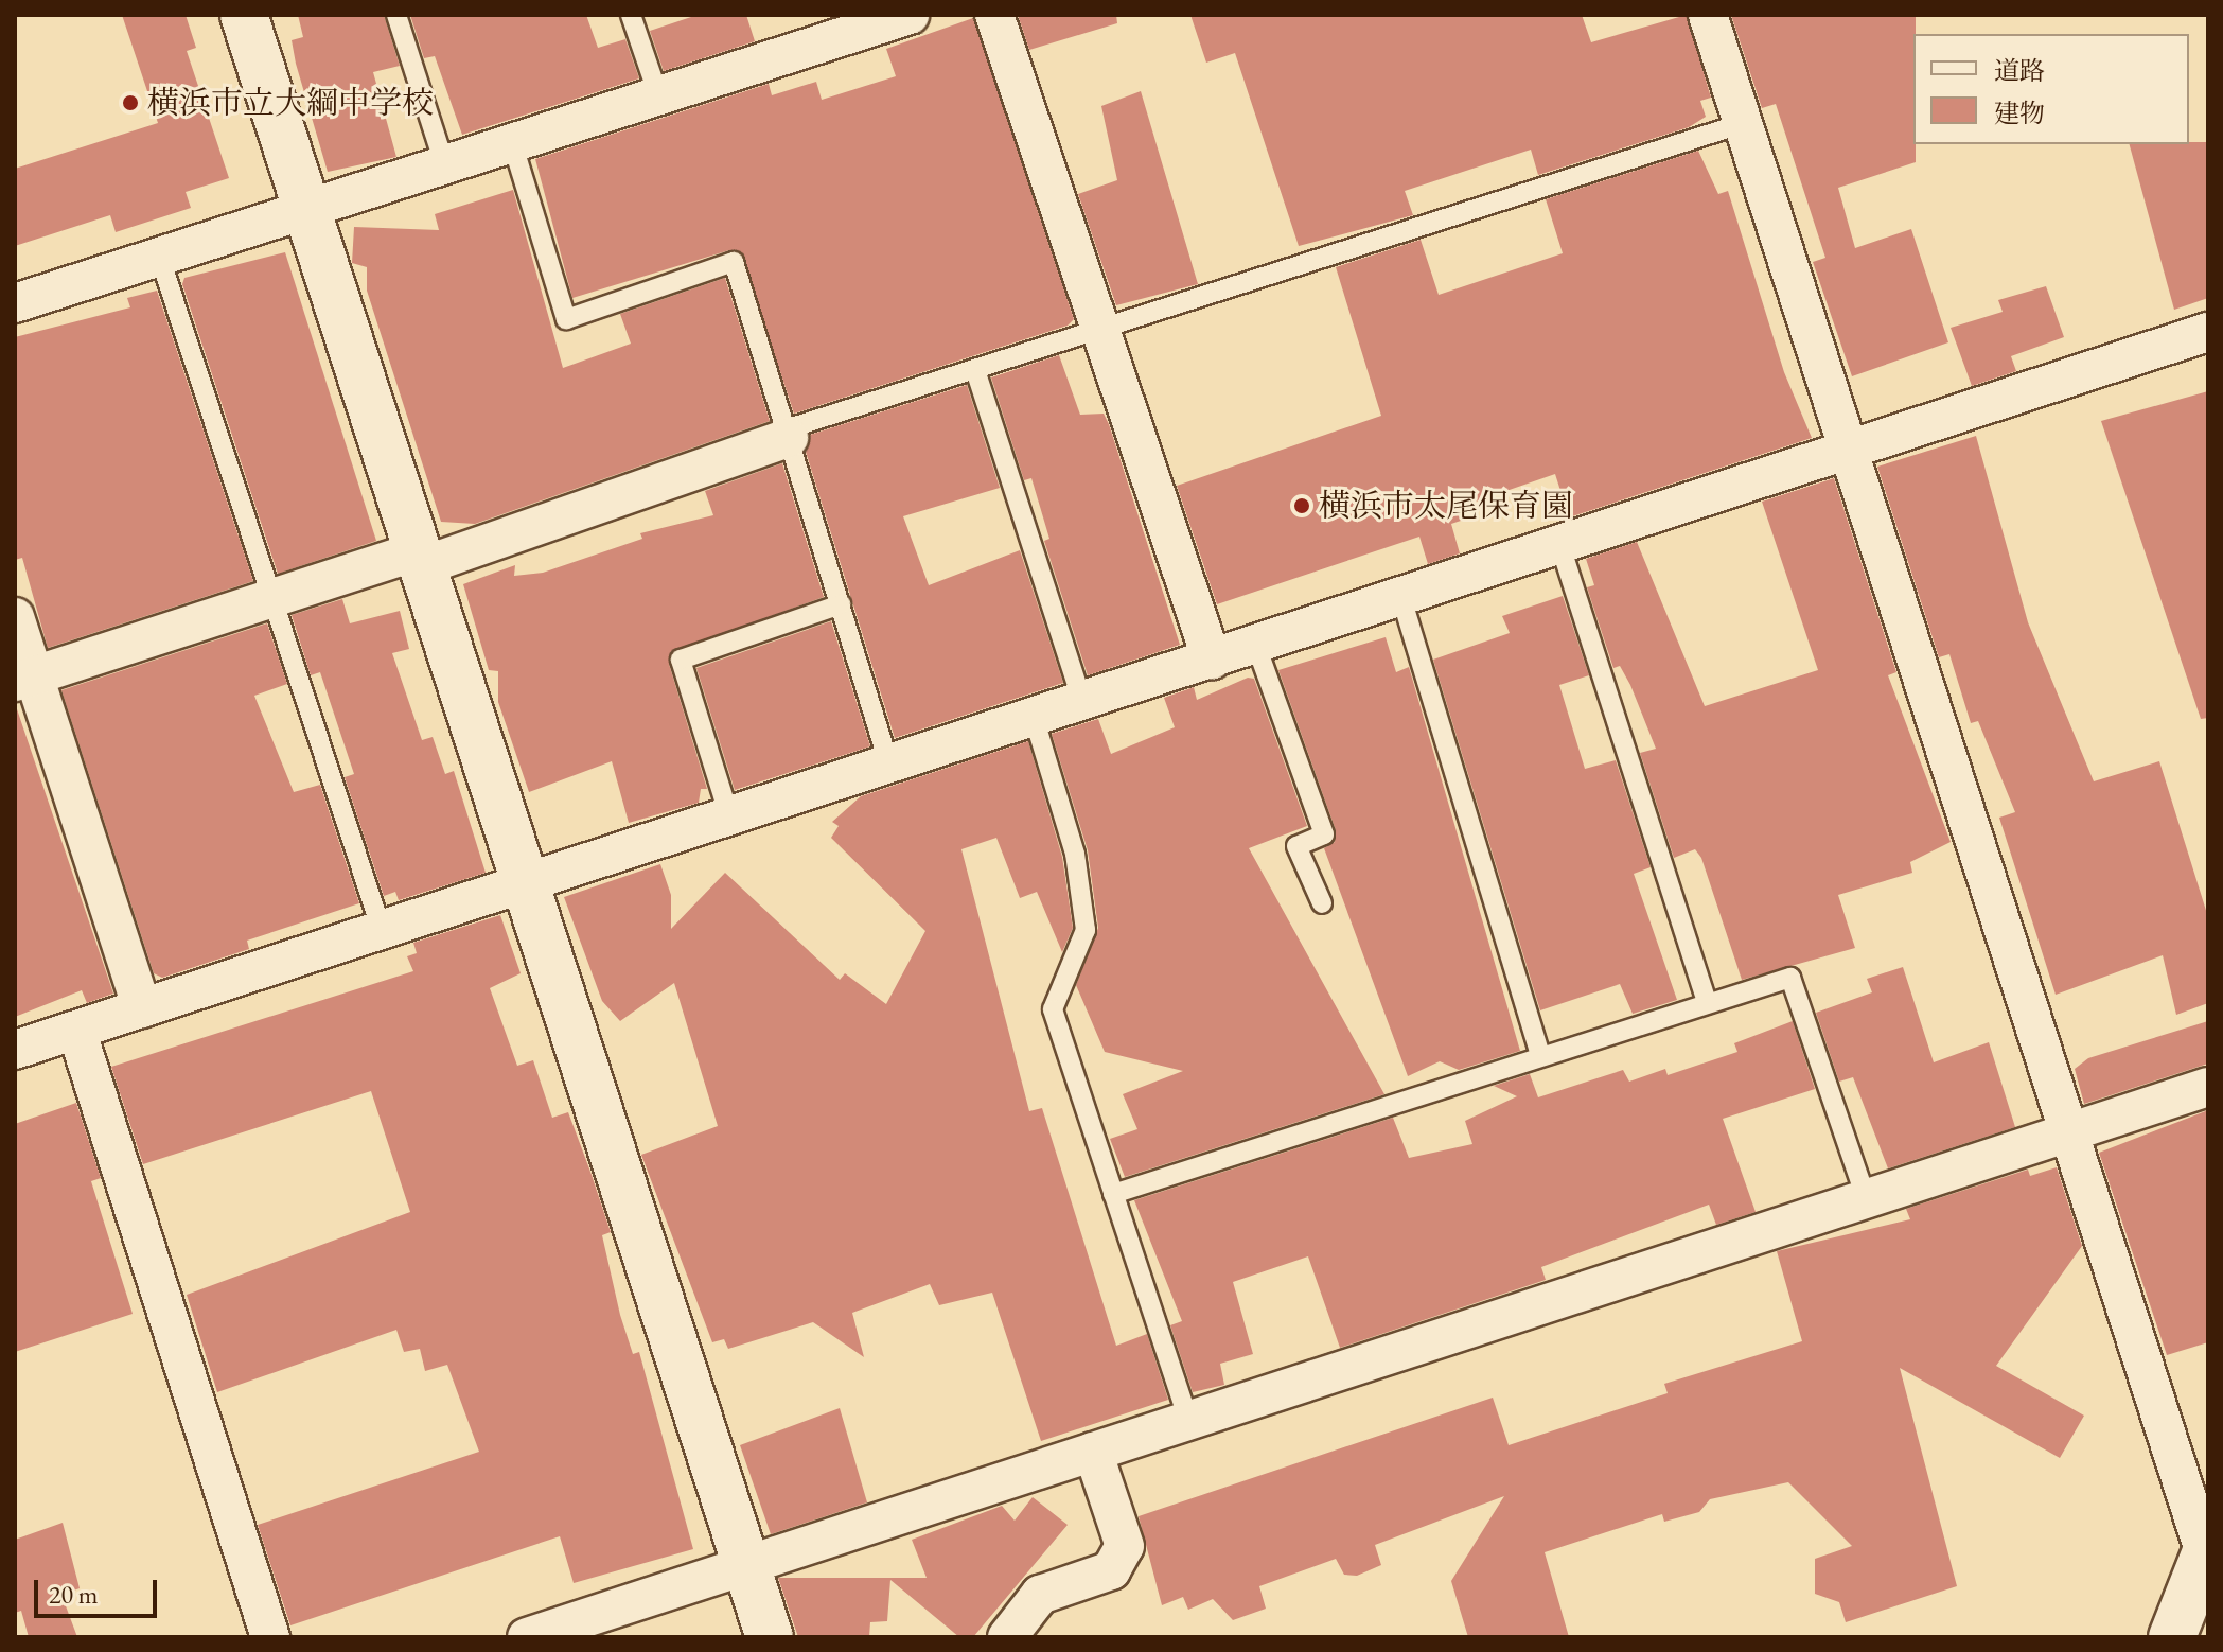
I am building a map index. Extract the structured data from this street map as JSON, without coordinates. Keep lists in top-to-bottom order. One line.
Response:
{"places":["横浜市立大綱中学校","横浜市太尾保育園"],"legend":["道路","建物"],"scale_bar":"20 m"}
